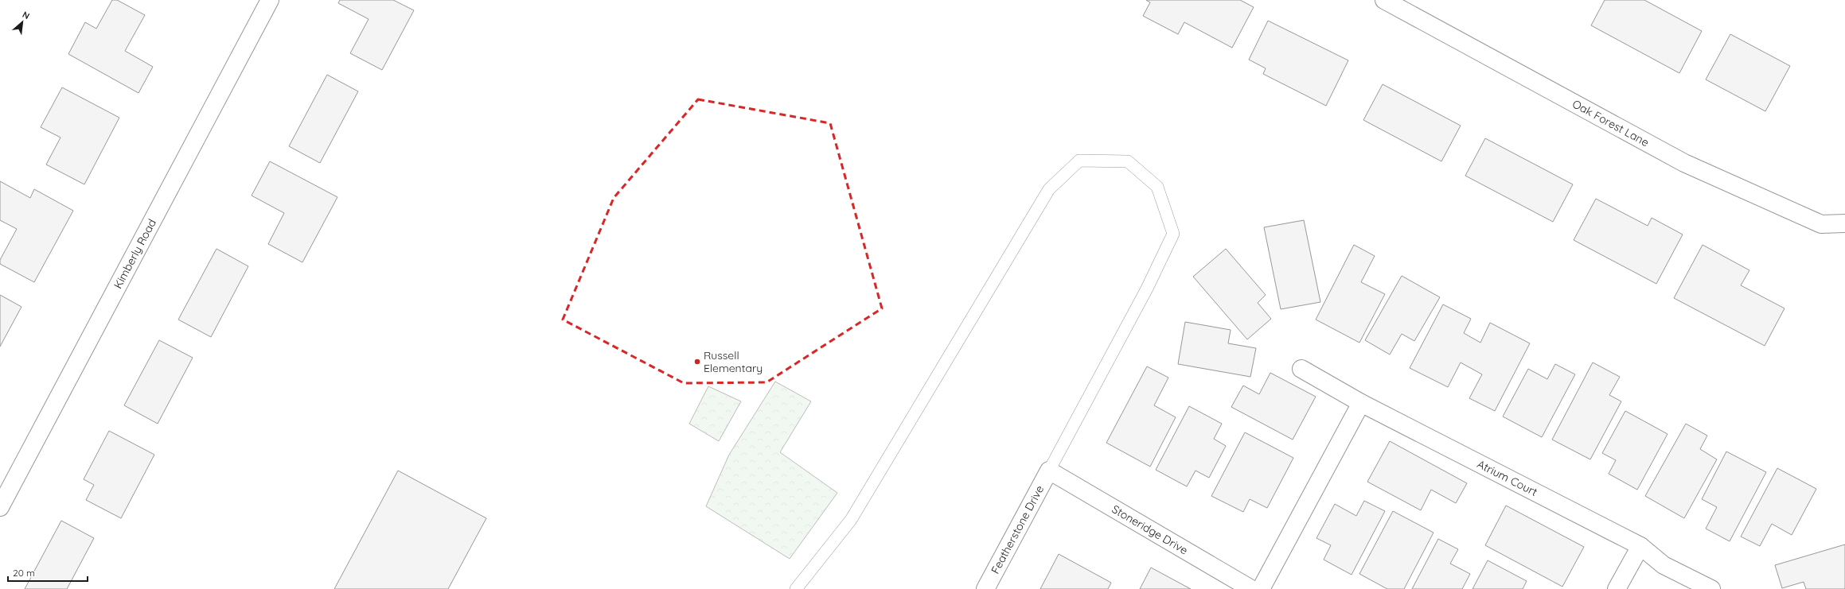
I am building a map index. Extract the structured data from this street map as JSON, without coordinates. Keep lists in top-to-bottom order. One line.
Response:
{"streets":{"street":["Oak Forest Lane","Kimberly Road","Atrium Court","Featherstone Drive","Stoneridge Drive"]},"crossings":[["Featherstone Drive","Stoneridge Drive"]],"places":["Russell Elementary"],"scale_bar":"20 m","north":"top right"}
